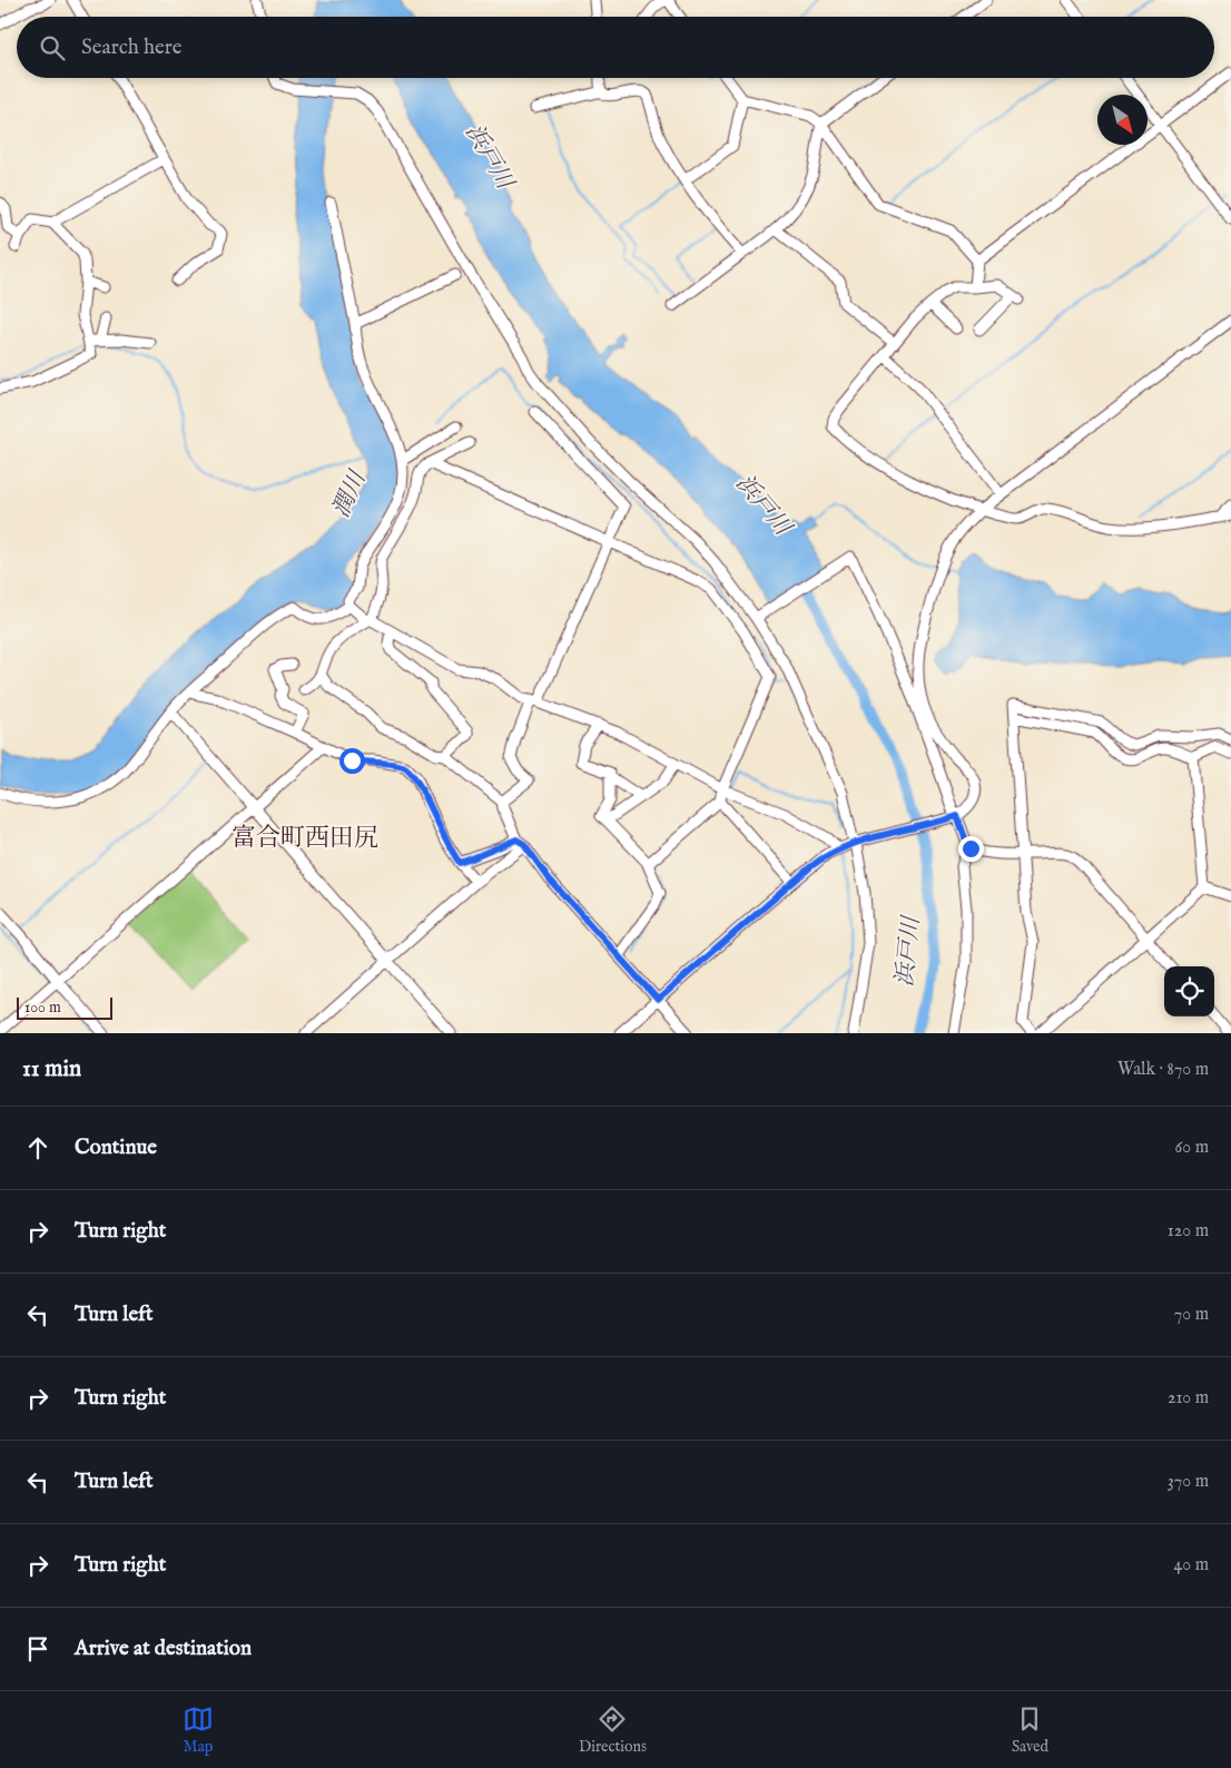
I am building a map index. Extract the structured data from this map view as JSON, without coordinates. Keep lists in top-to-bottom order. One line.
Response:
{"districts":["富合町西田尻"],"water":["浜戸川","潤川"],"scale_bar":"100 m","north":"bottom right","page":{"search":"Search here","scale":"100 m","heading":["11 min","Walk · 870 m"],"list":[["Continue","60 m"],["Turn right","120 m"],["Turn left","70 m"],["Turn right","210 m"],["Turn left","370 m"],["Turn right","40 m"],"Arrive at destination"],"nav":["Map","Directions","Saved"]}}
